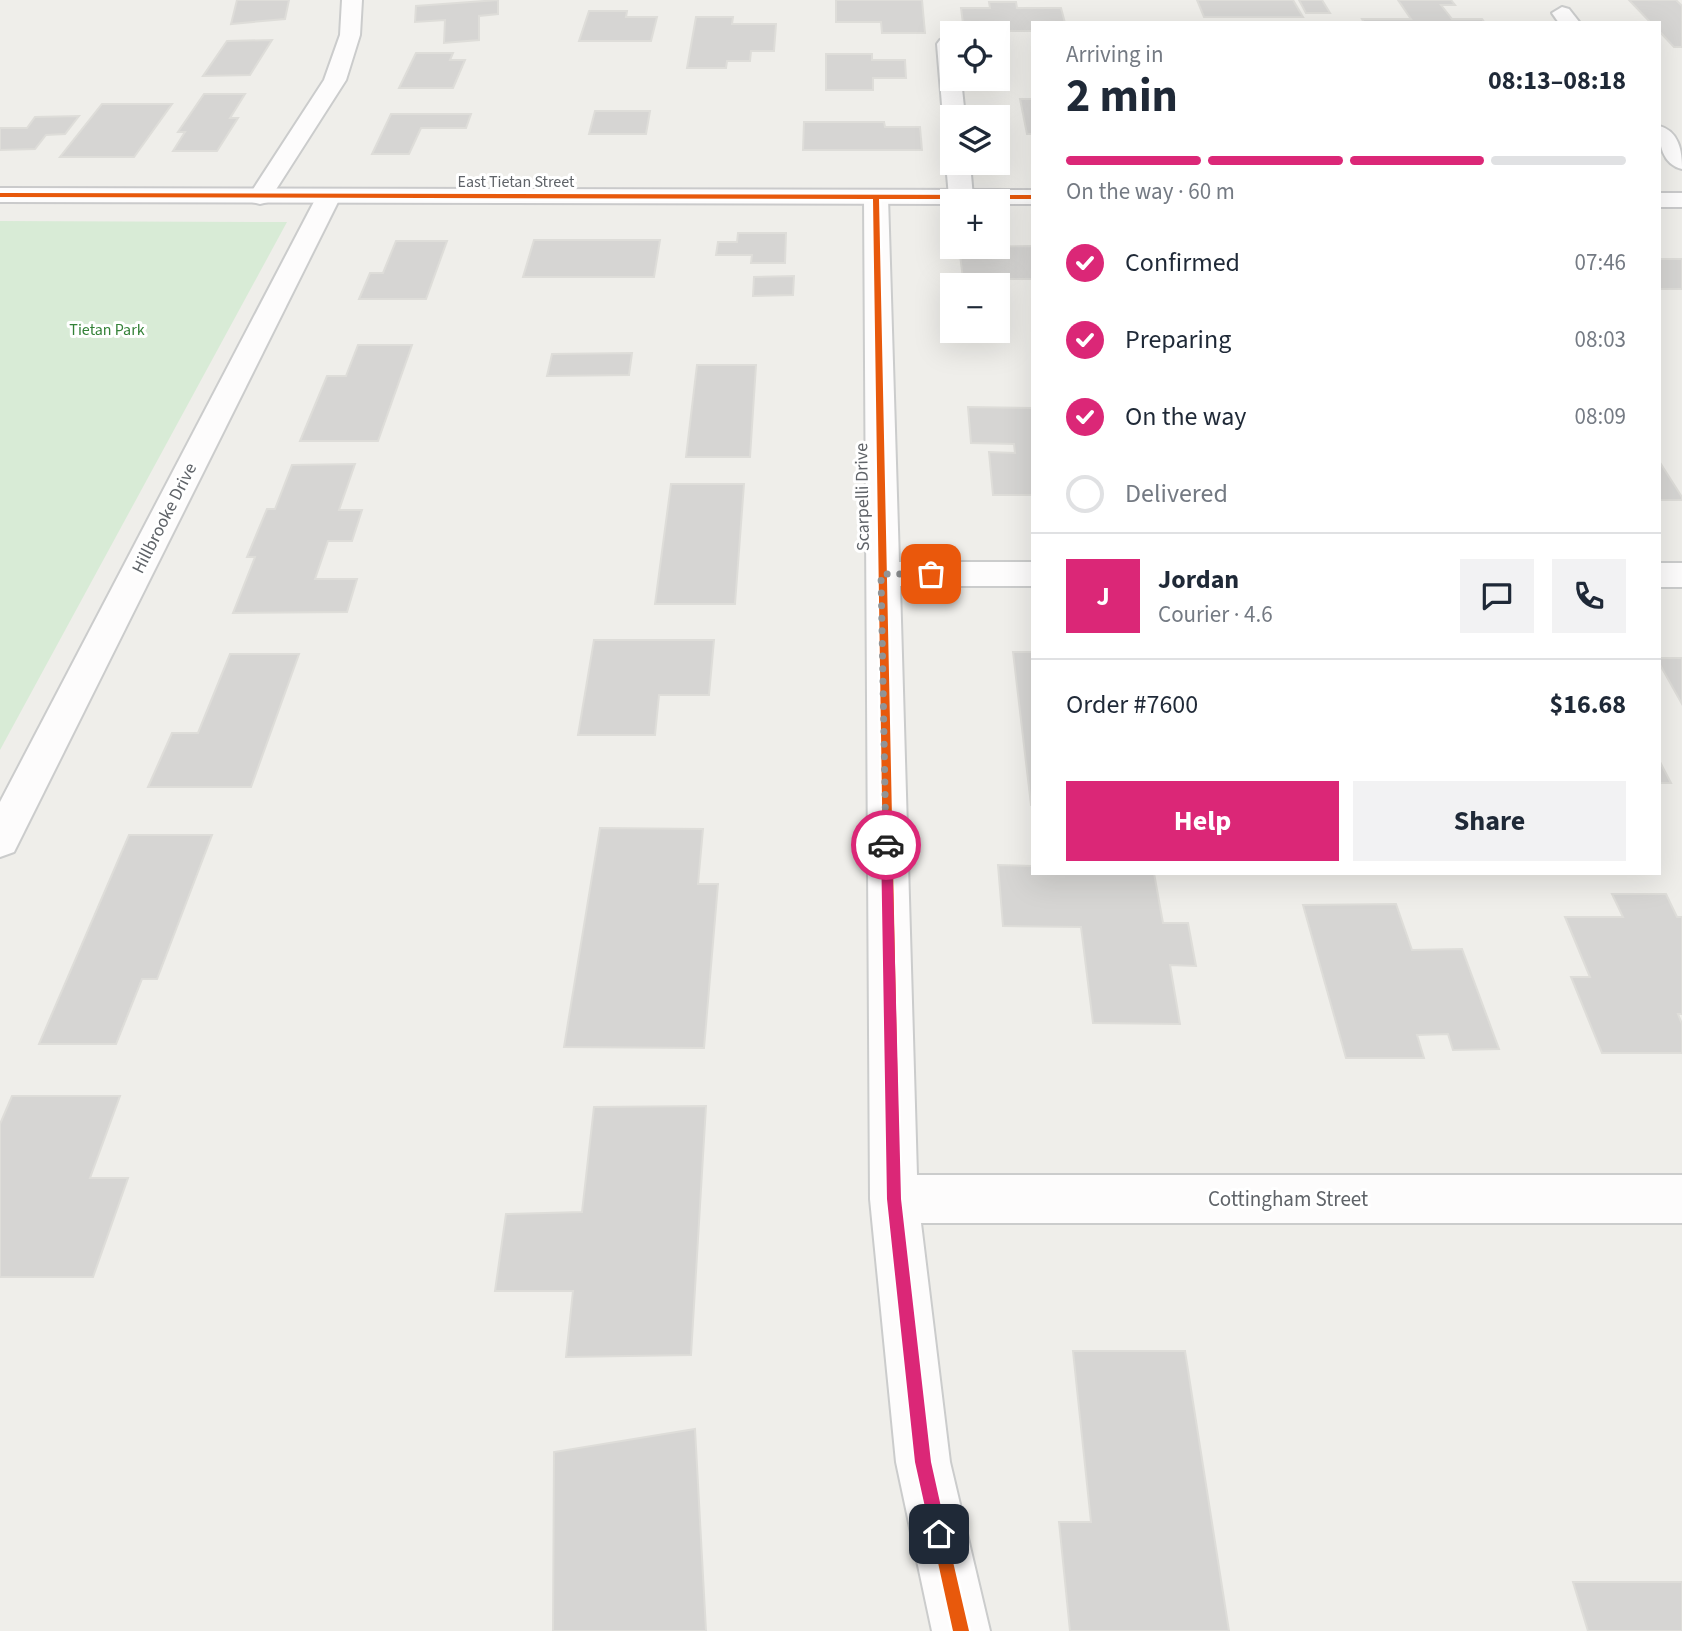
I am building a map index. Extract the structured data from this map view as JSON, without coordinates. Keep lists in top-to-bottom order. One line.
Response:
{"streets":{"street":["East Tietan Street","Scarpelli Drive","Hillbrooke Drive","Cottingham Street"]},"crossings":[["East Tietan Street","Scarpelli Drive"],["East Tietan Street","Hillbrooke Drive"],["Scarpelli Drive","Cottingham Street"]],"parks":["Tietan Park"],"page":{"map_buttons":["+","−"],"heading":["2 min","Arriving in","08:13–08:18"],"panel":["Jordan","Courier · 4.6","Order #7600","$16.68"],"bar":"On the way · 60 m","list":[["Confirmed","07:46"],["Preparing","08:03"],["On the way","08:09"],"Delivered"],"round":"J","buttons":["Help","Share"]}}
